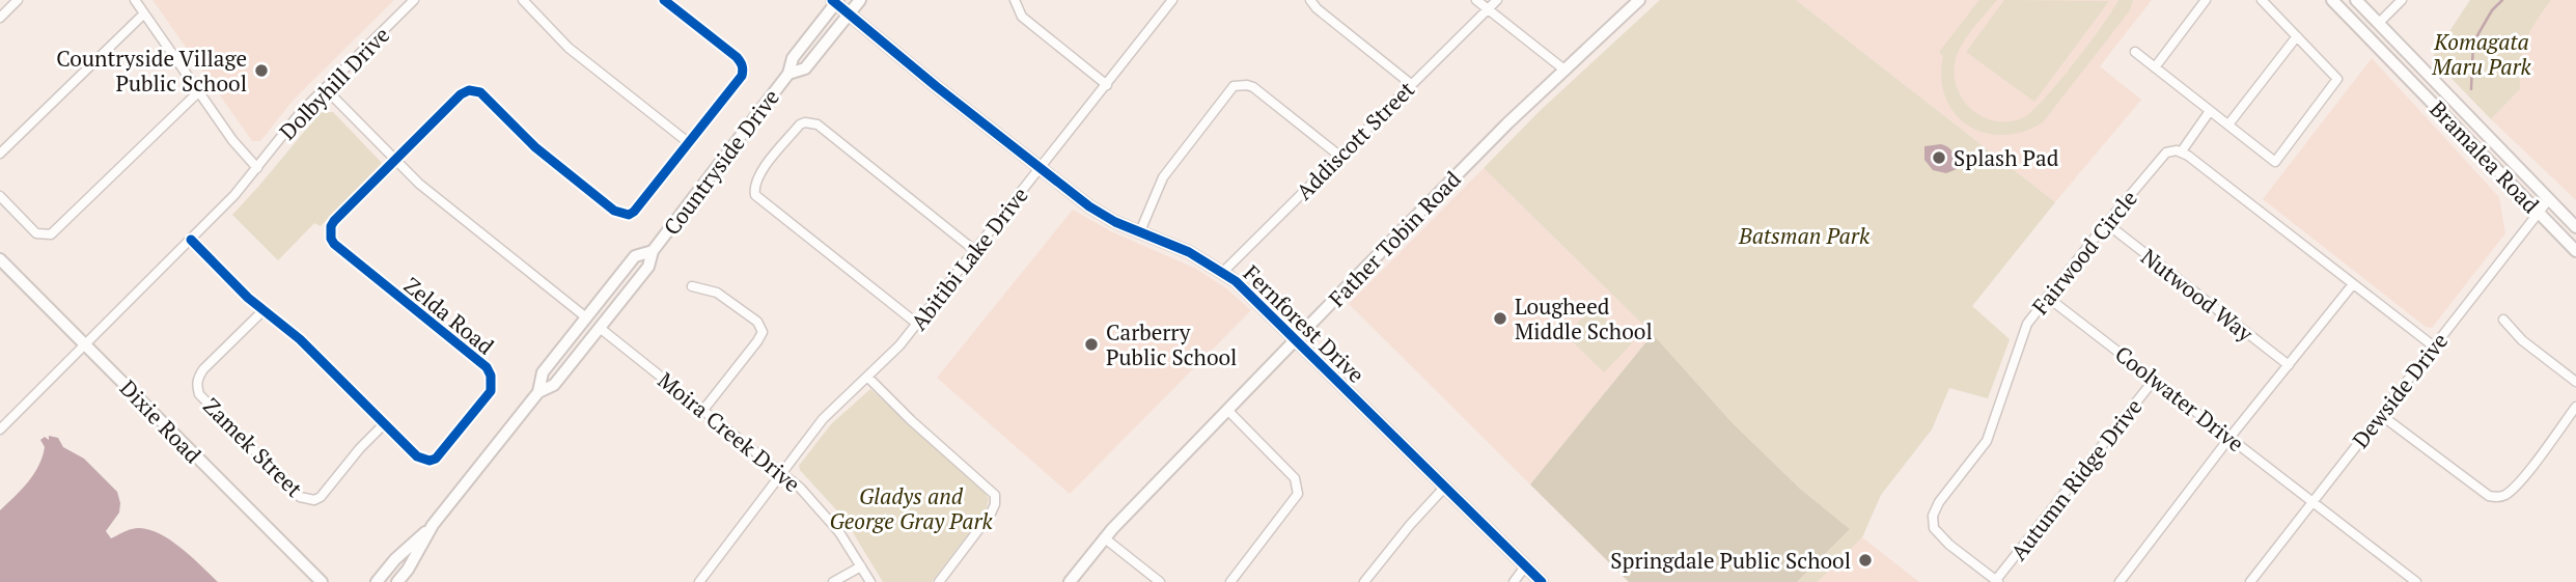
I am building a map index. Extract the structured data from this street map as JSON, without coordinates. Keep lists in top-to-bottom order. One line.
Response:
{"streets":{"main road":["Bramalea Road","Countryside Drive","Father Tobin Road","Fernforest Drive","Dixie Road"],"street":["Dolbyhill Drive","Addiscott Street","Fairwood Circle","Abitibi Lake Drive","Nutwood Way","Zelda Road","Dewside Drive","Coolwater Drive","Moira Creek Drive","Zamek Street","Autumn Ridge Drive"]},"crossings":[["Dolbyhill Drive","Zelda Road"],["Dolbyhill Drive","Dixie Road"],["Addiscott Street","Fernforest Drive"],["Bramalea Road","Dewside Drive"],["Countryside Drive","Fernforest Drive"],["Countryside Drive","Moira Creek Drive"],["Father Tobin Road","Fernforest Drive"],["Fairwood Circle","Nutwood Way"],["Fairwood Circle","Coolwater Drive"],["Fairwood Circle","Autumn Ridge Drive"],["Abitibi Lake Drive","Fernforest Drive"],["Abitibi Lake Drive","Moira Creek Drive"],["Zelda Road","Zamek Street"],["Dewside Drive","Coolwater Drive"],["Coolwater Drive","Autumn Ridge Drive"]],"parks":["Komagata Maru Park","Batsman Park","Gladys and George Gray Park"],"places":["Countryside Village Public School","Splash Pad","Lougheed Middle School","Carberry Public School","Springdale Public School"]}
